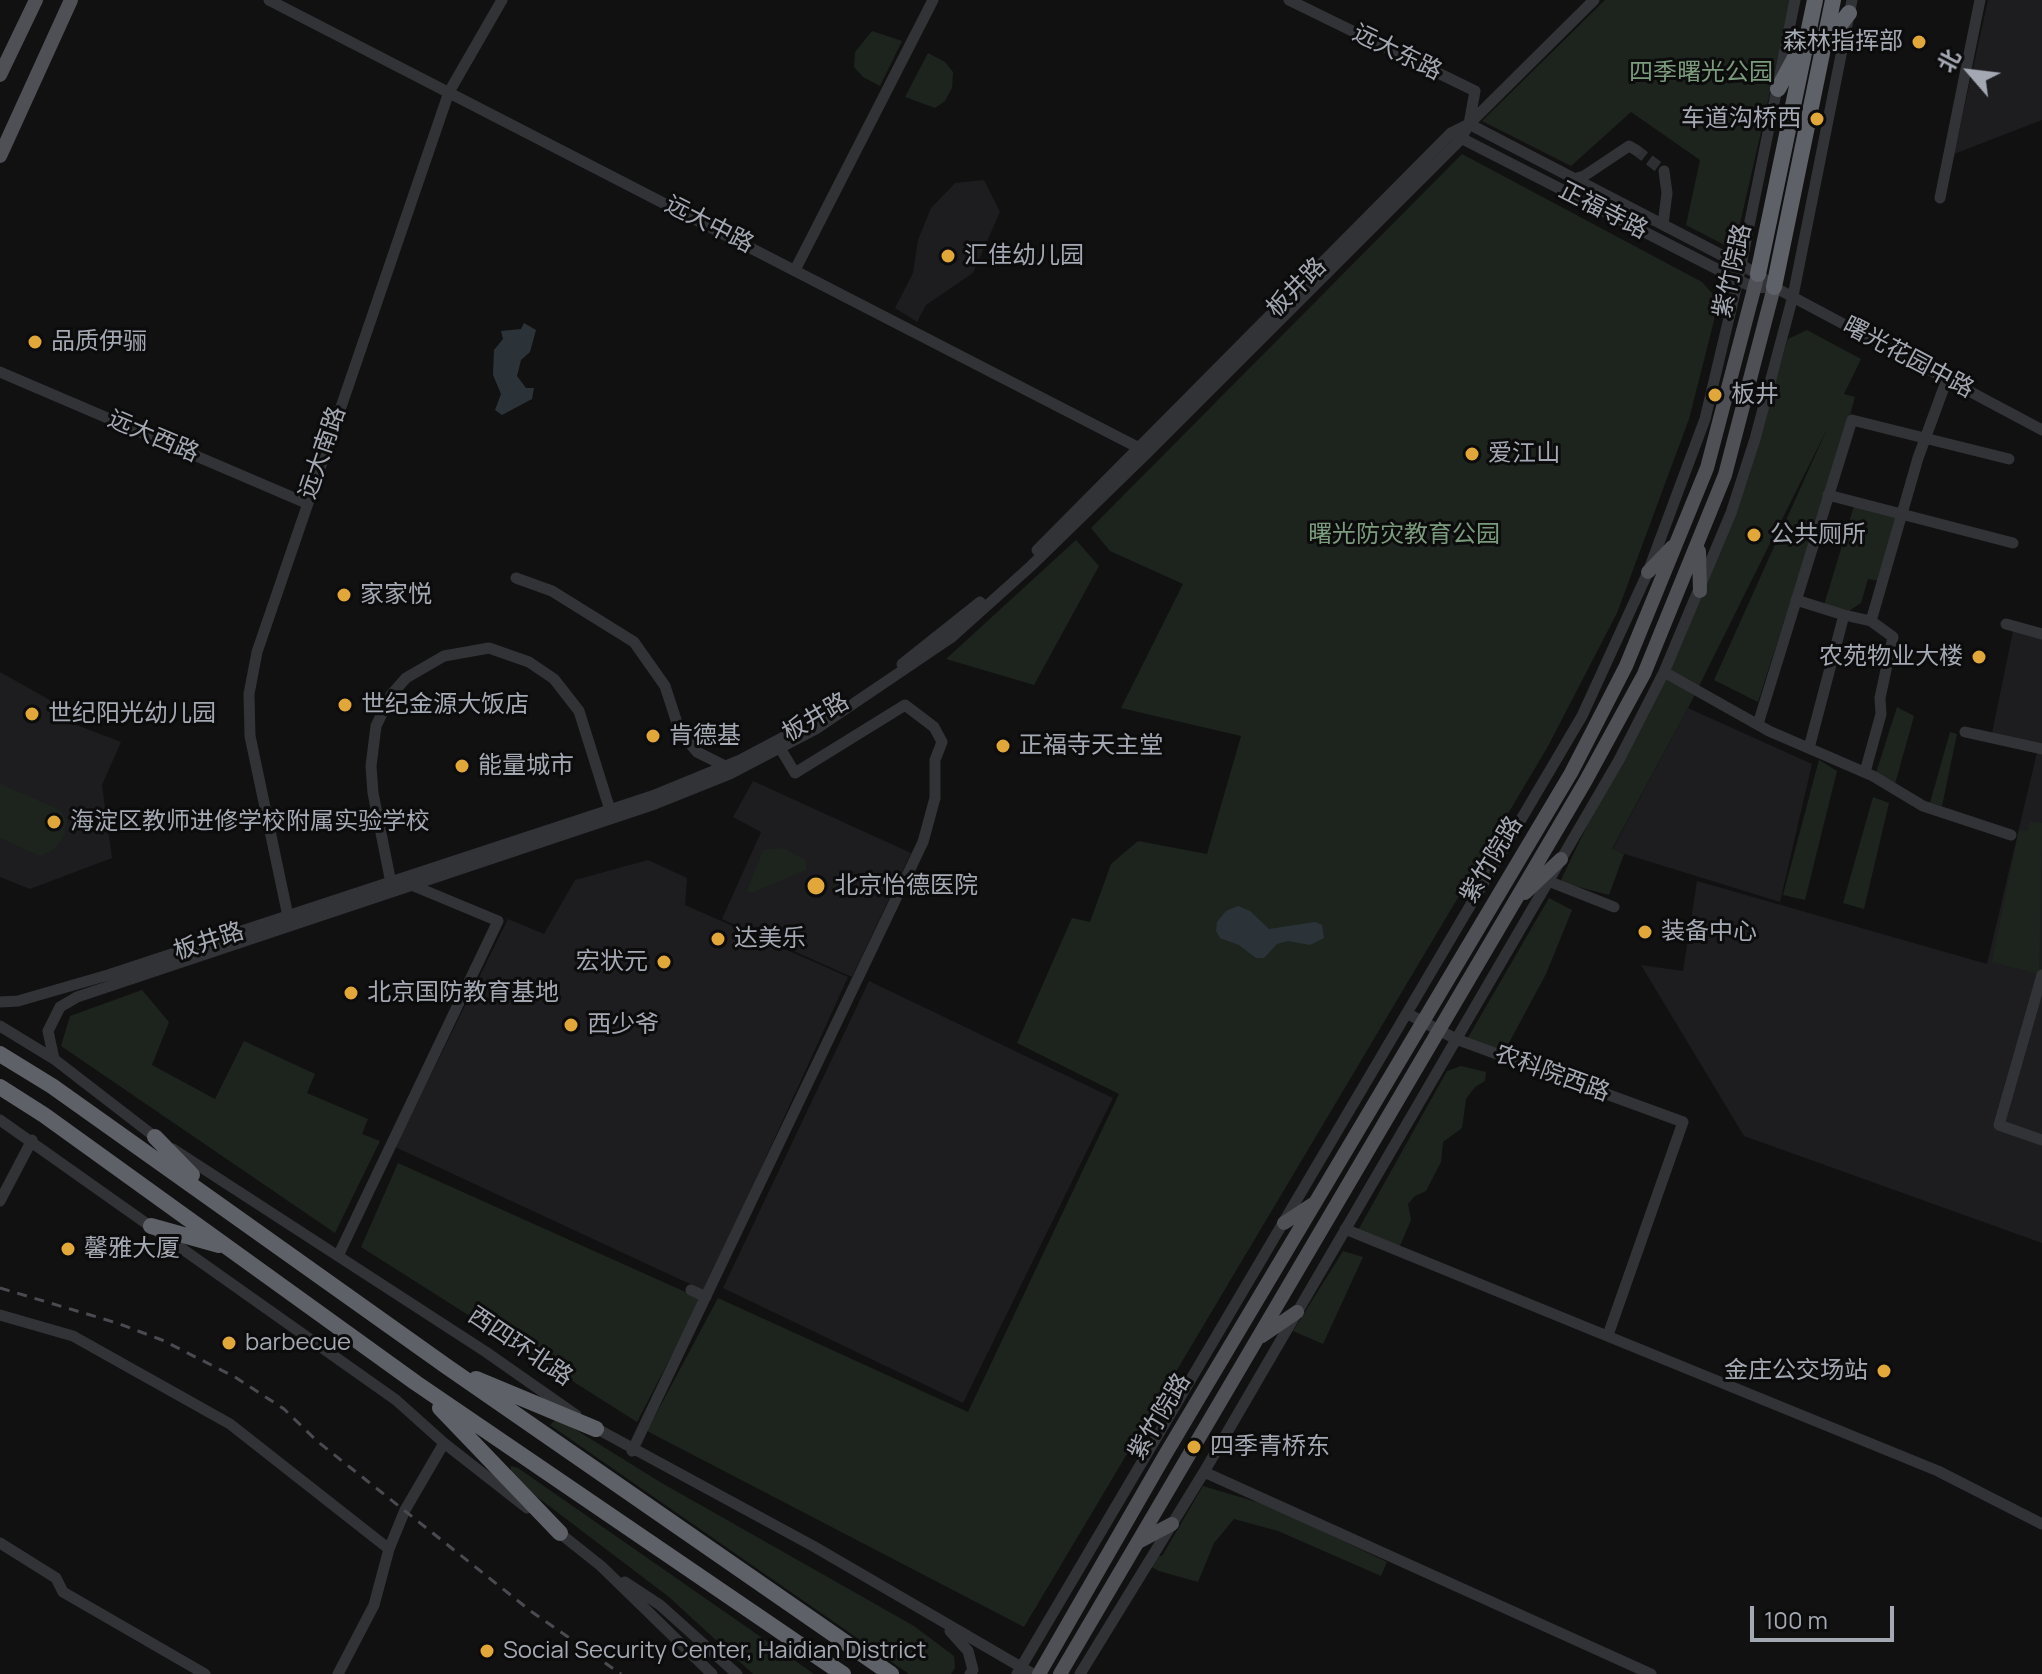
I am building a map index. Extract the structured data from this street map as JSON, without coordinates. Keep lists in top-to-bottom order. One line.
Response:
{"streets":{"highway":["紫竹院路"],"street":["远大东路","正福寺路","远大中路","板井路","曙光花园中路","远大西路","远大南路","农科院西路","西四环北路"]},"crossings":[["远大东路","正福寺路"],["远大东路","板井路"],["正福寺路","紫竹院路"],["正福寺路","板井路"],["正福寺路","曙光花园中路"],["远大中路","板井路"],["远大中路","远大南路"],["紫竹院路","曙光花园中路"],["紫竹院路","农科院西路"],["紫竹院路","西四环北路"],["板井路","远大南路"],["远大西路","远大南路"]],"parks":["四季曙光公园","曙光防灾教育公园"],"places":["森林指挥部","车道沟桥西","汇佳幼儿园","品质伊骊","板井","爱江山","公共厕所","家家悦","农苑物业大楼","世纪金源大饭店","世纪阳光幼儿园","肯德基","正福寺天主堂","能量城市","海淀区教师进修学校附属实验学校","北京怡德医院","装备中心","达美乐","宏状元","北京国防教育基地","西少爷","馨雅大厦","barbecue","金庄公交场站","四季青桥东","Social Security Center, Haidian District"],"scale_bar":"100 m","north":"top left"}
